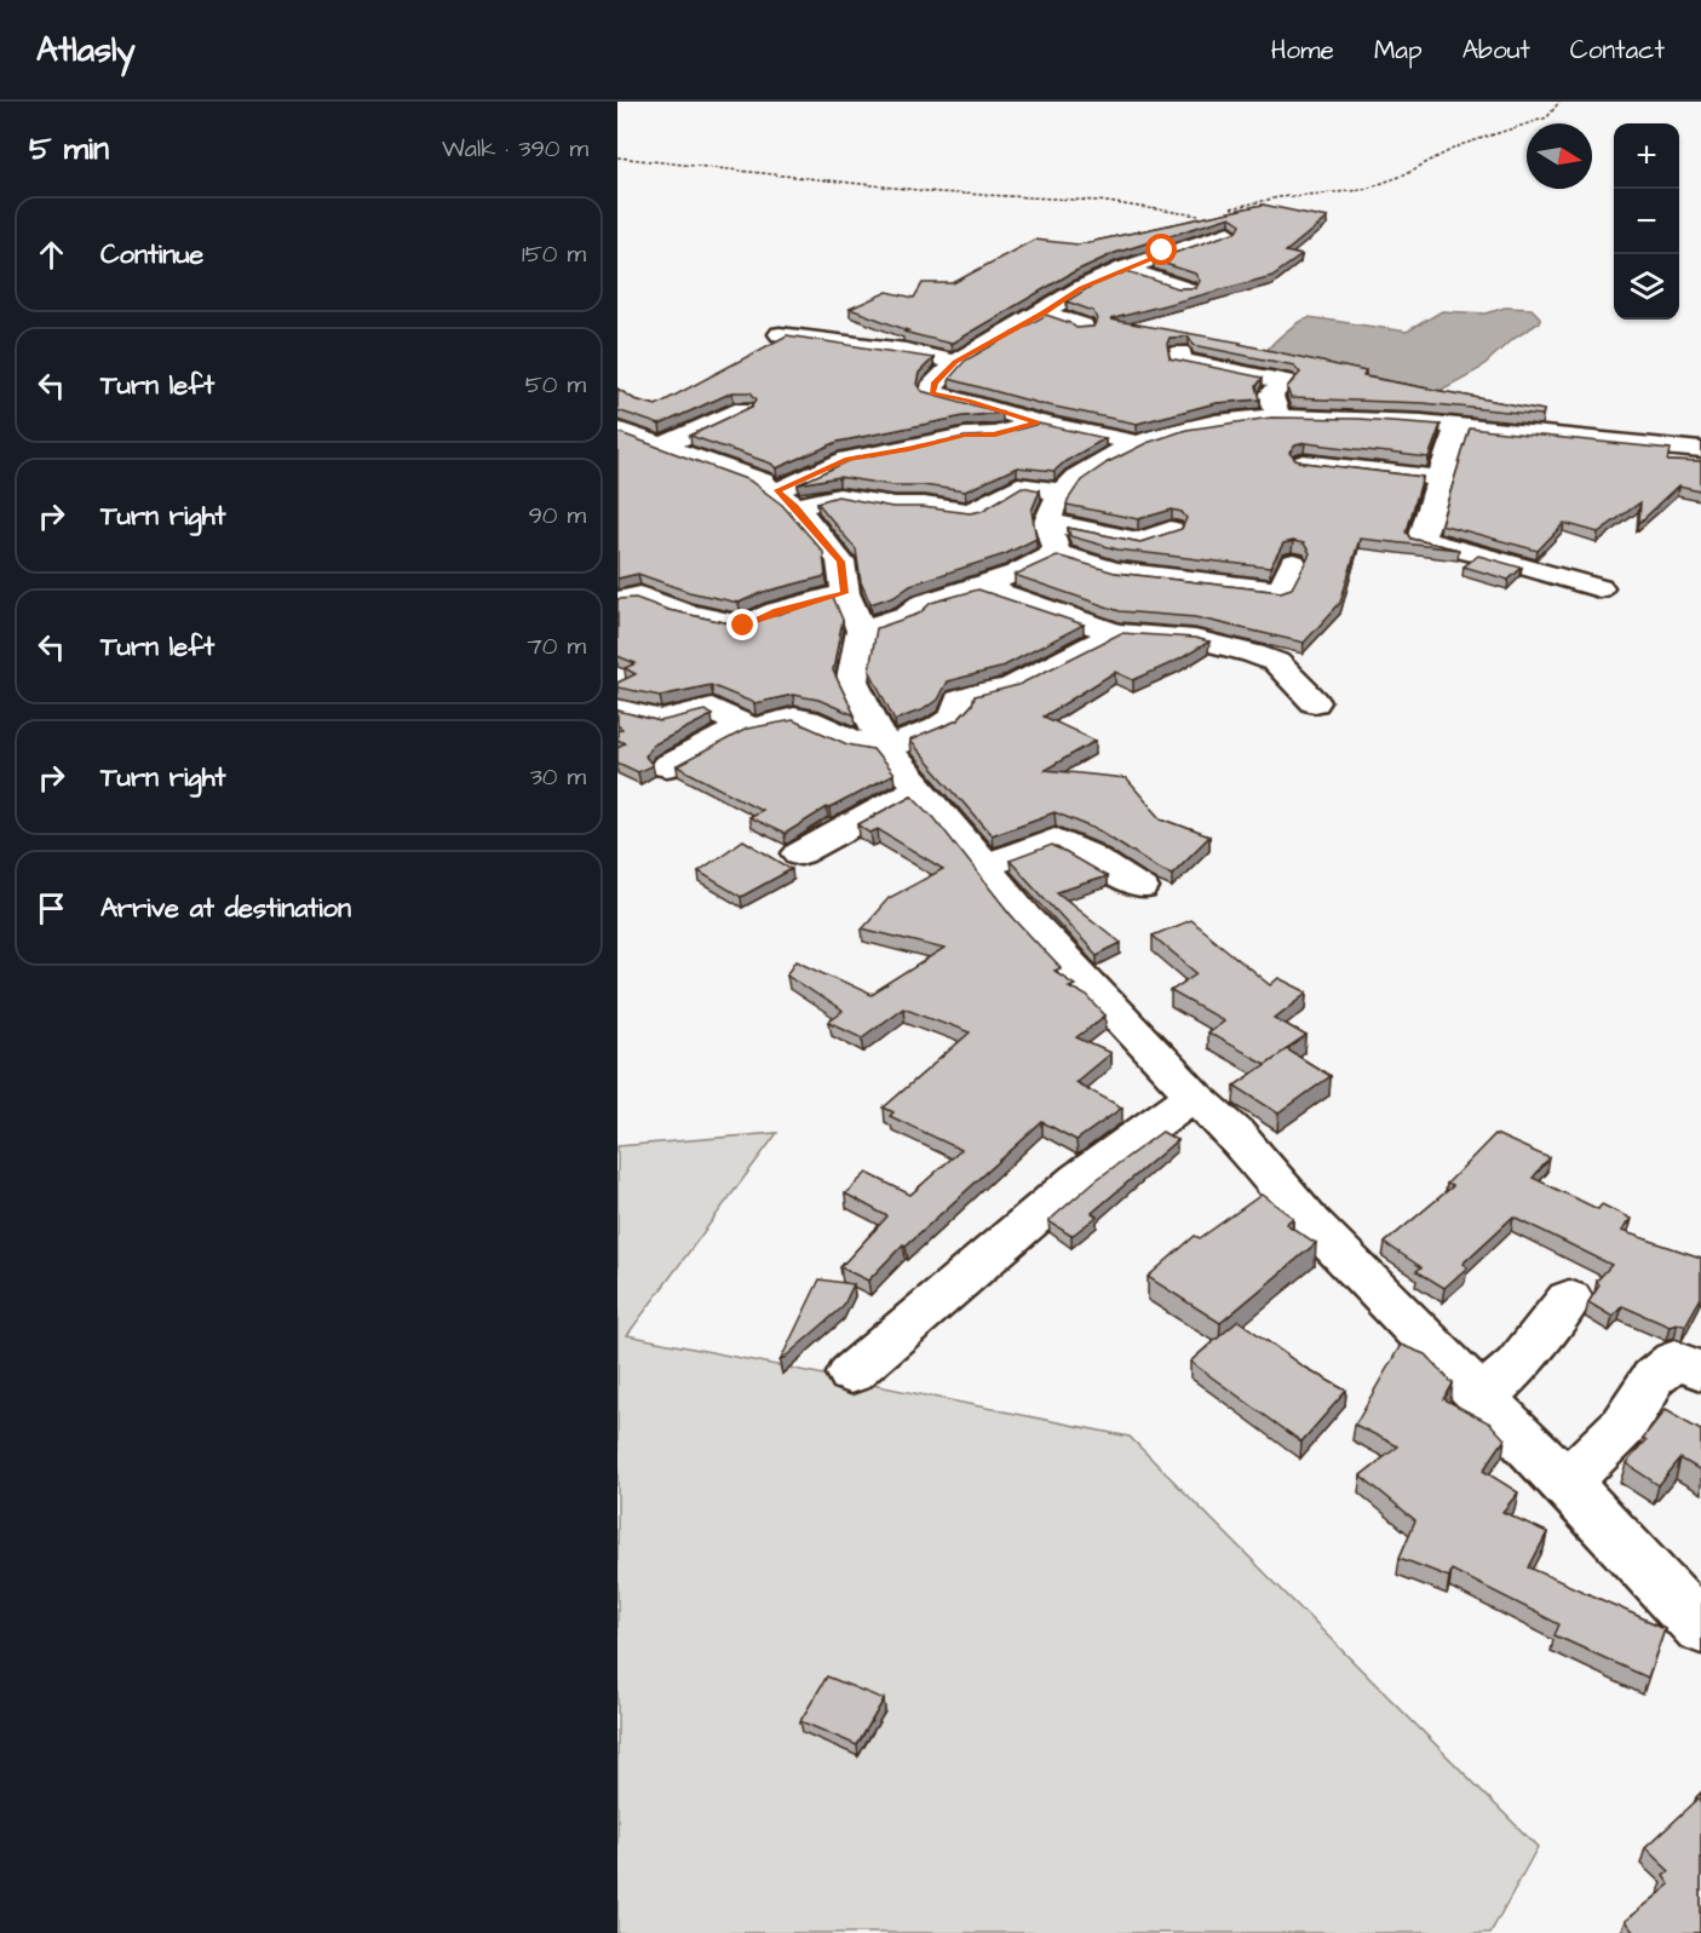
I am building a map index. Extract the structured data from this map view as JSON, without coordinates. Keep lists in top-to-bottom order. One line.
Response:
{"north":"right","page":{"header":"Atlasly","nav":["Home","Map","About","Contact"],"heading":["5 min","Walk · 390 m"],"map_buttons":["+","−"],"list":[["Continue","150 m"],["Turn left","50 m"],["Turn right","90 m"],["Turn left","70 m"],["Turn right","30 m"],"Arrive at destination"]}}
